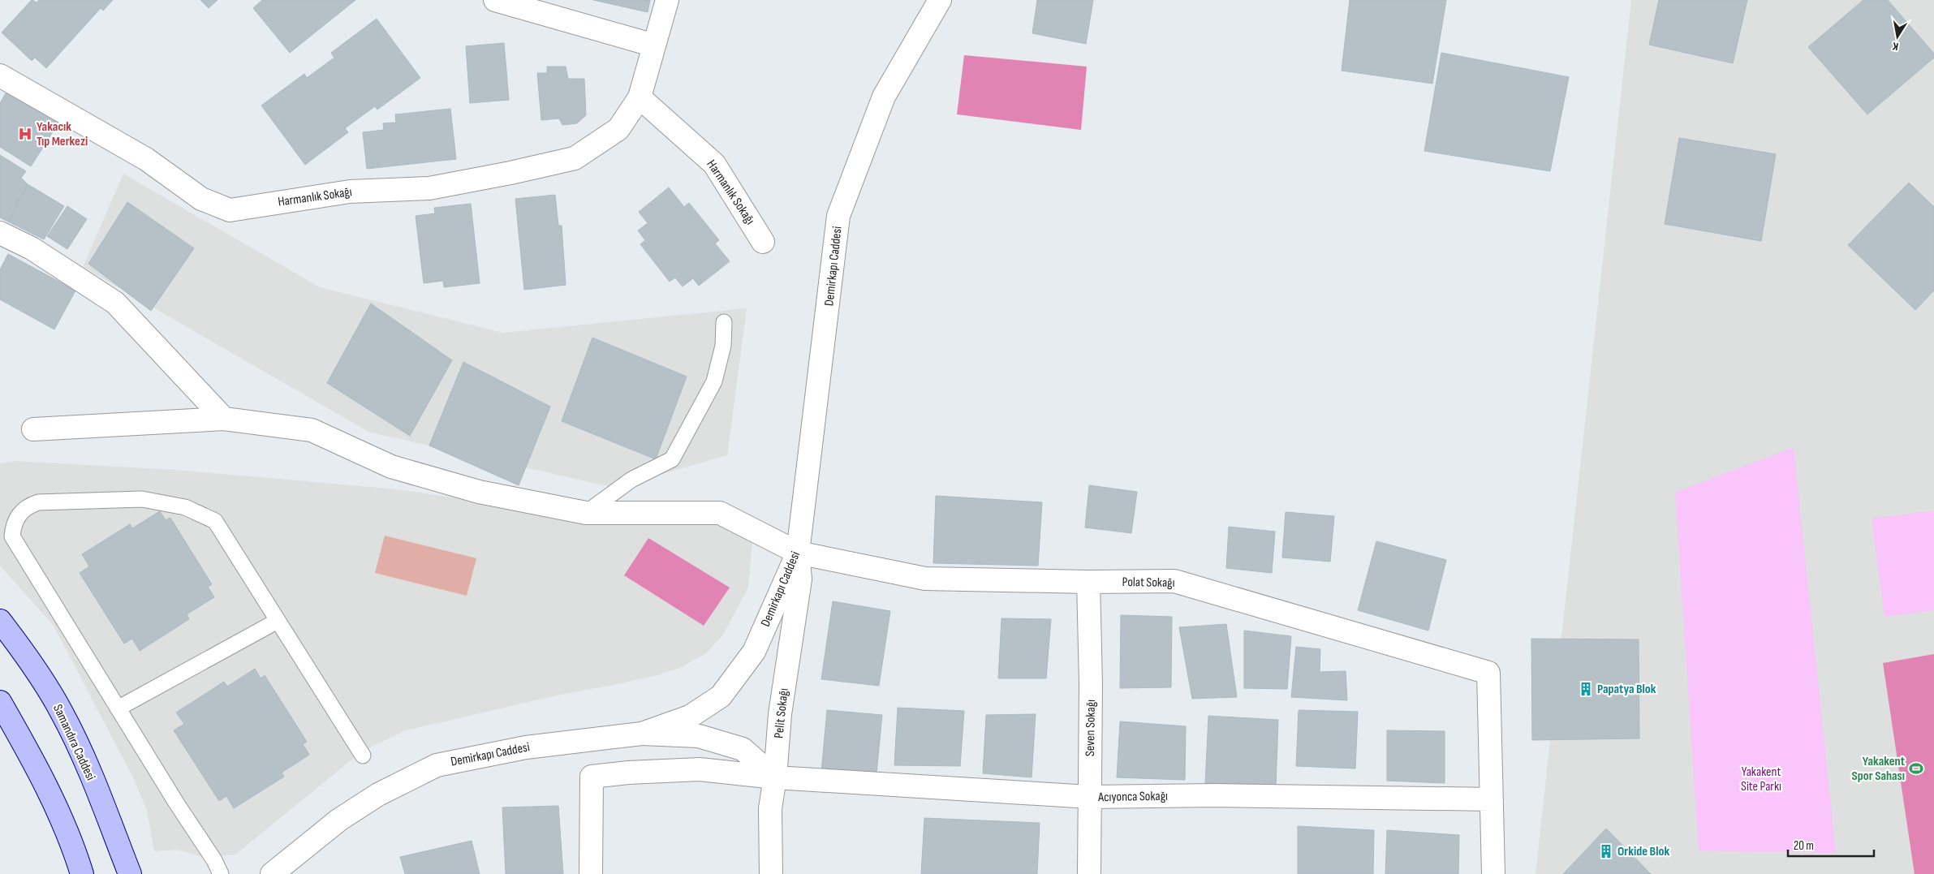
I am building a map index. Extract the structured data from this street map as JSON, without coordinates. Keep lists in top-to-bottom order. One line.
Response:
{"streets":{"main road":["Samandıra Caddesi"],"street":["Harmanlık Sokağı","Demirkapı Caddesi","Polat Sokağı","Pelit Sokağı","Seven Sokağı","Acıyonca Sokağı"]},"crossings":[["Demirkapı Caddesi","Polat Sokağı"],["Demirkapı Caddesi","Pelit Sokağı"],["Polat Sokağı","Pelit Sokağı"],["Polat Sokağı","Seven Sokağı"],["Polat Sokağı","Acıyonca Sokağı"],["Pelit Sokağı","Acıyonca Sokağı"],["Seven Sokağı","Acıyonca Sokağı"]],"parks":["Yakakent Site Parkı"],"places":{"hospital":["Yakacık Tıp Merkezi"],"building":["Papatya Blok","Orkide Blok"],"sports":["Yakakent Spor Sahası"]},"scale_bar":"20 m","north":"bottom"}
